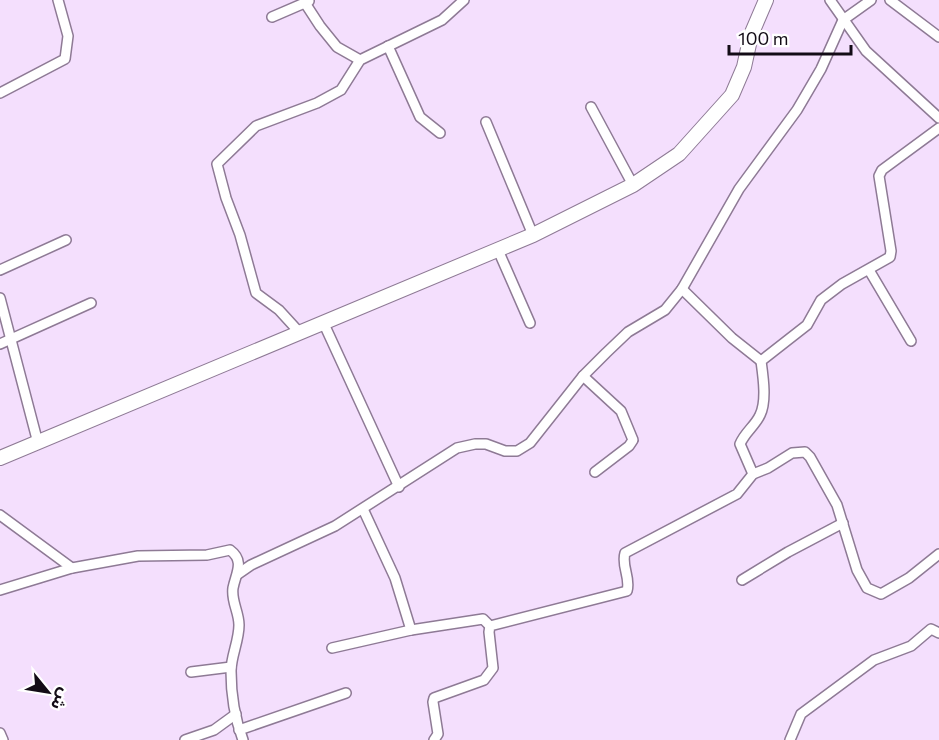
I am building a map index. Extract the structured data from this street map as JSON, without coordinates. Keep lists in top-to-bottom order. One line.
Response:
{"scale_bar":"100 m","north":"bottom right"}
